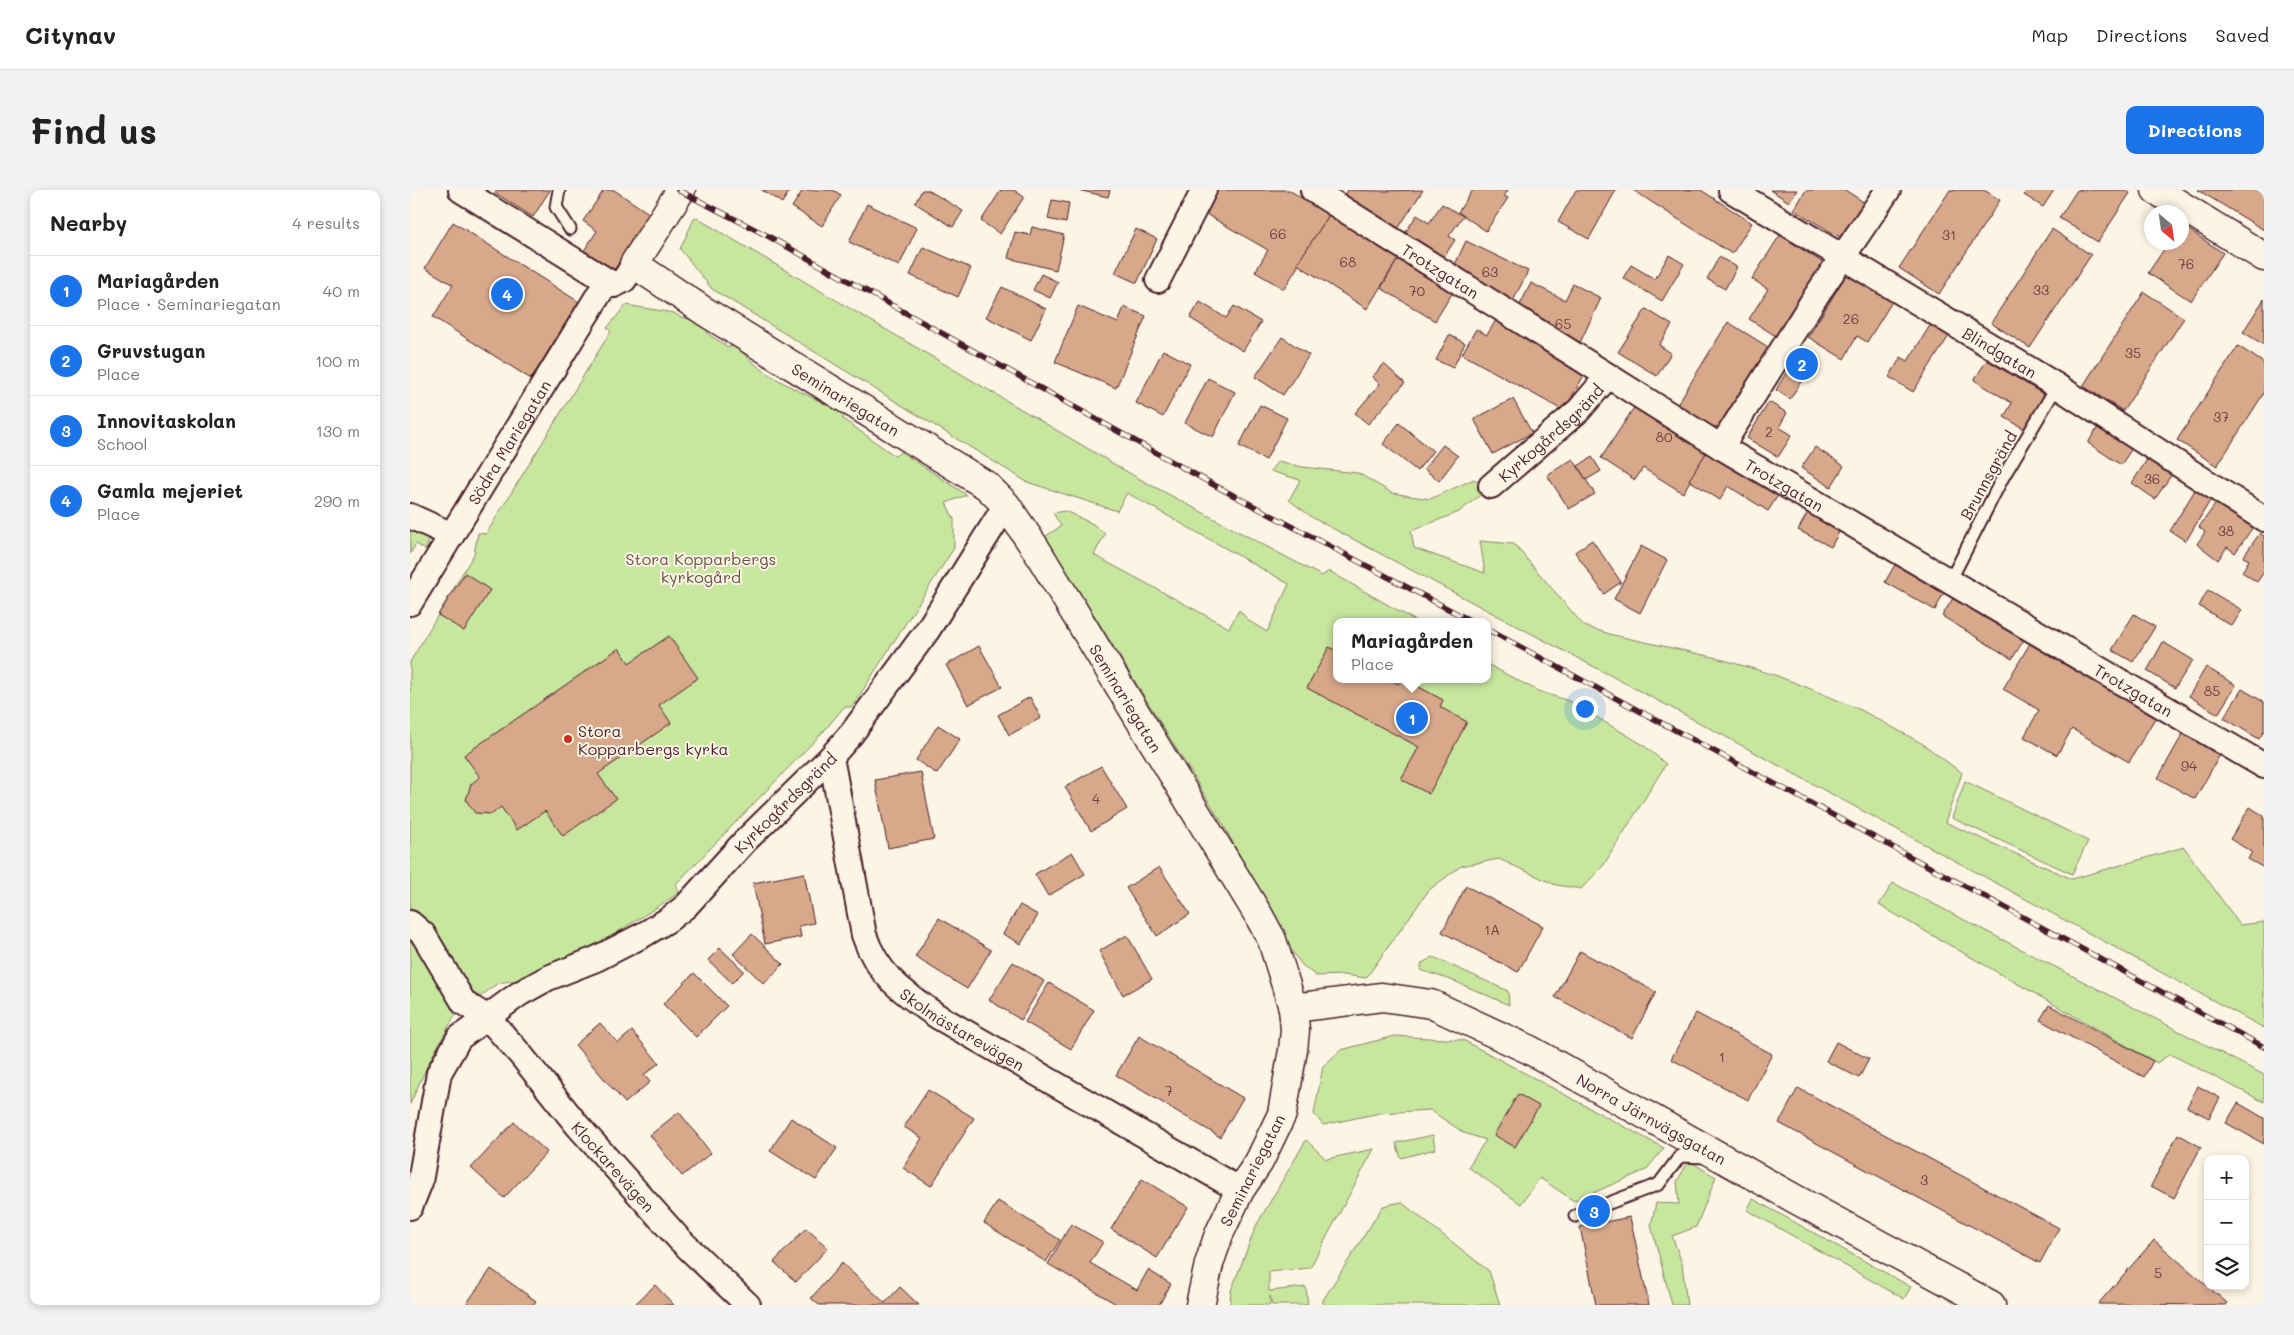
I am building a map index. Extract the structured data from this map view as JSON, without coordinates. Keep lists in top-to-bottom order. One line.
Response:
{"streets":{"street":["Trotzgatan","Blindgatan","Seminariegatan","Kyrkogårdsgränd","Södra Mariegatan","Skolmästarevägen","Norra Järnvägsgatan","Klockarevägen"],"lane":["Brunnsgränd"]},"crossings":[["Trotzgatan","Kyrkogårdsgränd"],["Trotzgatan","Brunnsgränd"],["Blindgatan","Brunnsgränd"],["Seminariegatan","Kyrkogårdsgränd"],["Seminariegatan","Skolmästarevägen"],["Seminariegatan","Norra Järnvägsgatan"],["Kyrkogårdsgränd","Skolmästarevägen"],["Kyrkogårdsgränd","Klockarevägen"]],"parks":["Stora Kopparbergs kyrkogård"],"places":["Stora Kopparbergs kyrka"],"house_numbers":["66","31","68","76","63","33","70","26","65","35","37","2","80","36","38","85","94","4","1A","1","7","3","5"],"north":"bottom right","page":{"header":"Citynav","nav":["Map","Directions","Saved"],"buttons":"Directions","title":"Find us","heading":["Nearby","4 results"],"list":[{"mark":"1","name":"Mariagården","note":"Place · Seminariegatan","value":"40 m"},{"mark":"2","name":"Gruvstugan","note":"Place","value":"100 m"},{"mark":"3","name":"Innovitaskolan","note":"School","value":"130 m"},{"mark":"4","name":"Gamla mejeriet","note":"Place","value":"290 m"}],"pins":["4","2","1","3"],"popup":["Mariagården","Place"],"map_buttons":["+","−"]}}
